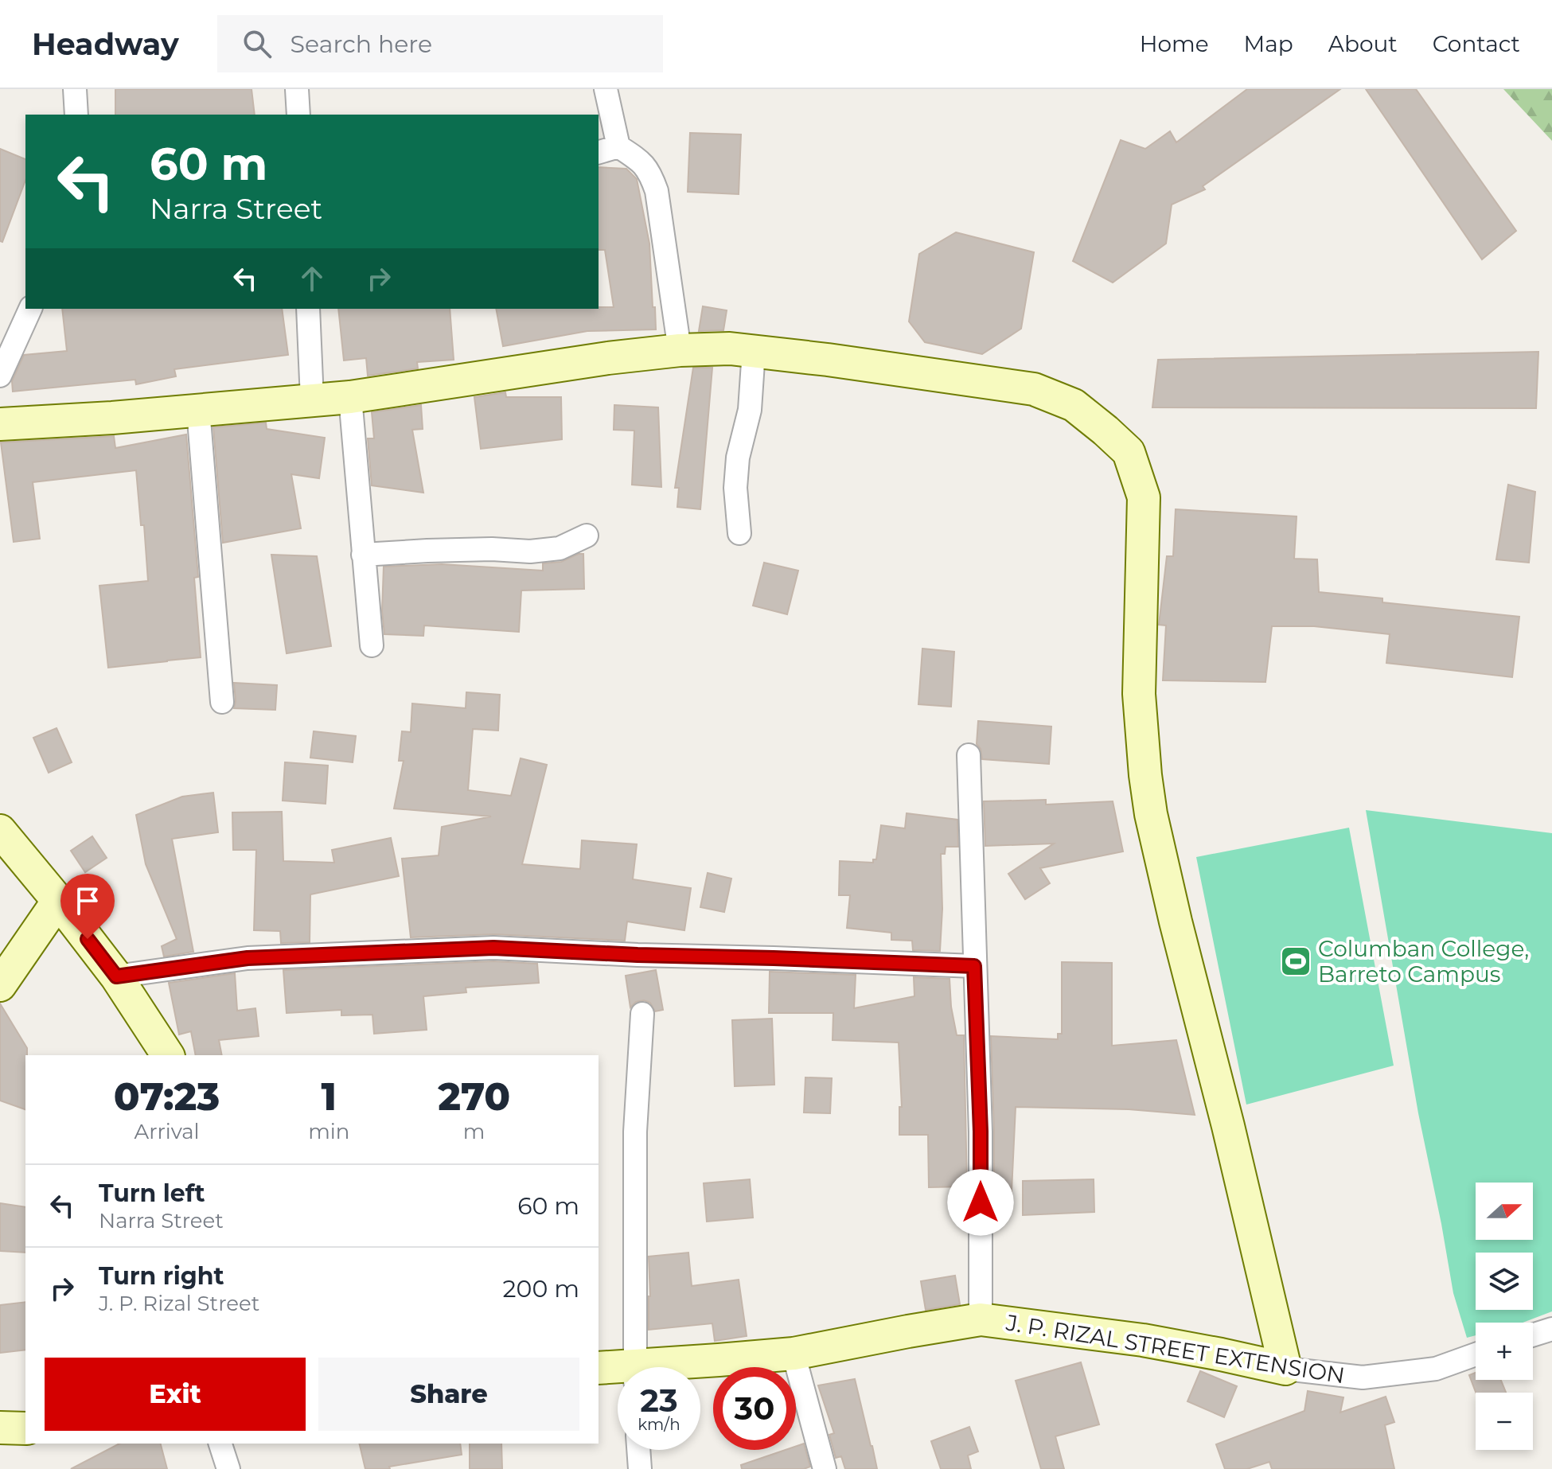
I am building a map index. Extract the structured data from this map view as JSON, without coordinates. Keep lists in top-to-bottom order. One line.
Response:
{"streets":{"street":["J. P. RIZAL STREET EXTENSION"]},"places":{"sports":["Columban College, Barreto Campus"]},"north":"right","page":{"header":"Headway","search":"Search here","nav":["Home","Map","About","Contact"],"turn":["60 m","Narra Street"],"eta":["07:23","Arrival","1","min","270","m"],"list":[{"name":"Turn left","note":"Narra Street","value":"60 m"},{"name":"Turn right","note":"J. P. Rizal Street","value":"200 m"}],"map_buttons":["+","−"],"buttons":["Exit","Share"],"speed":"23 km/h","limit":"30"}}
